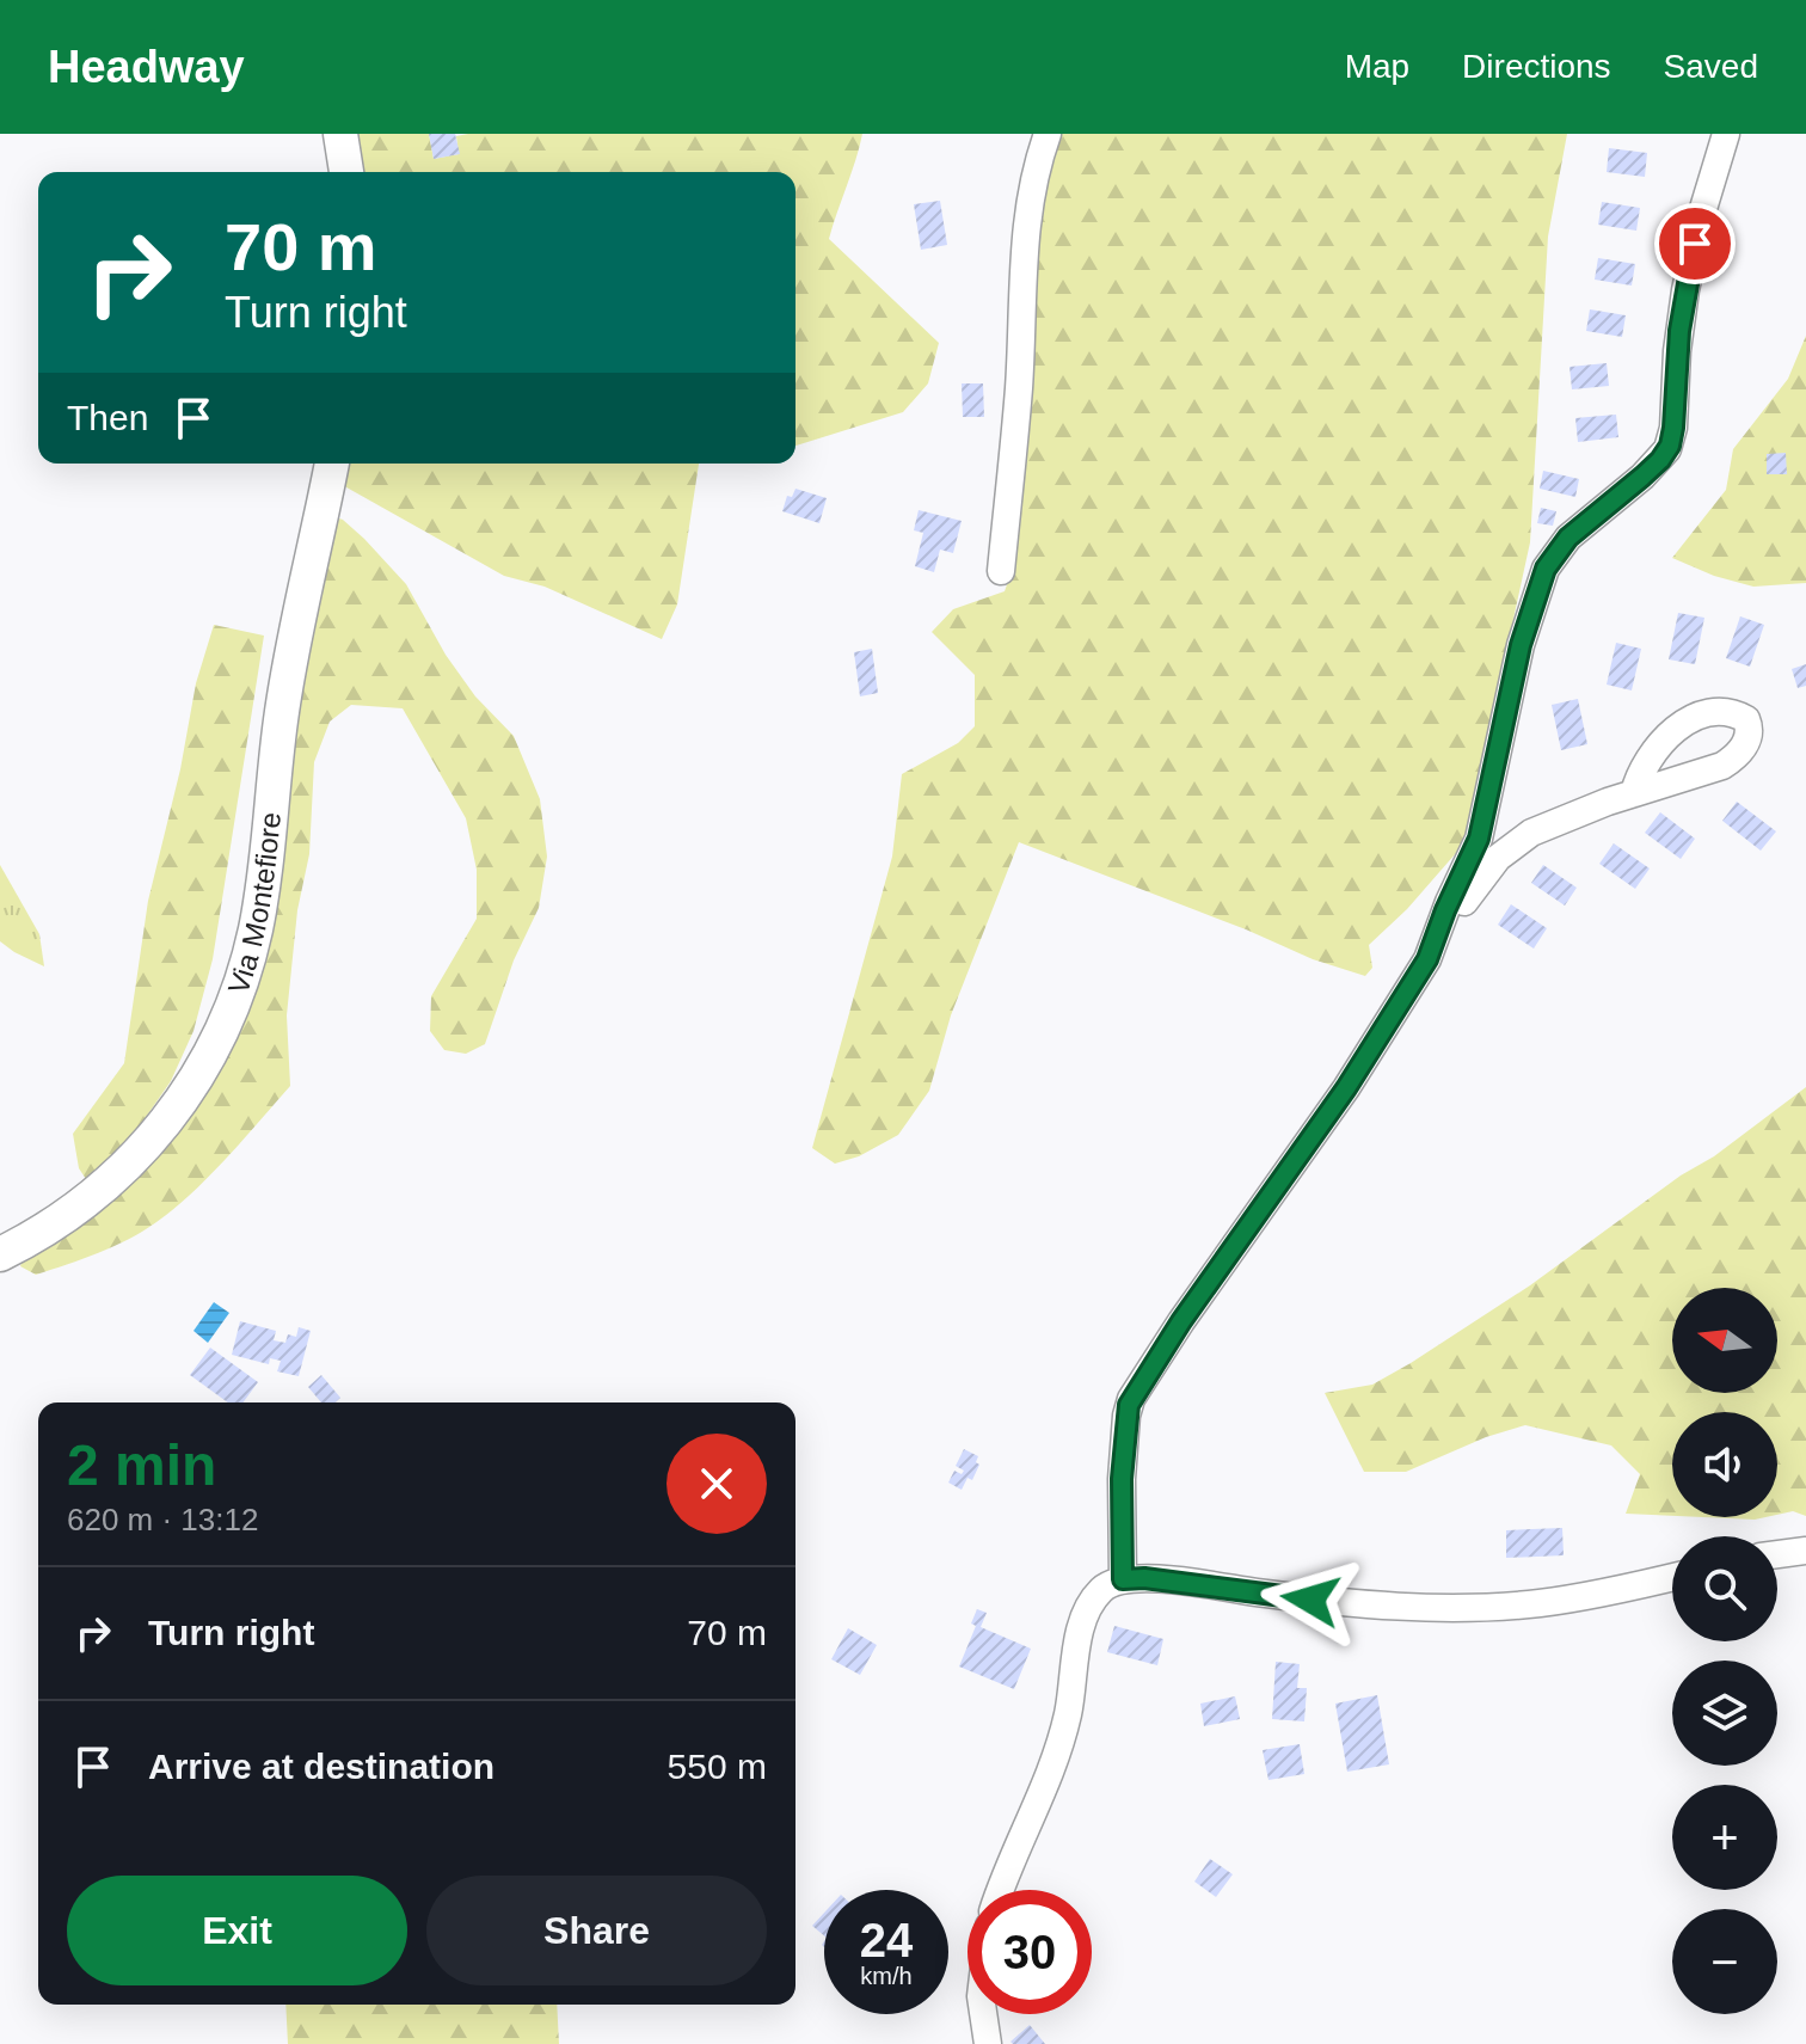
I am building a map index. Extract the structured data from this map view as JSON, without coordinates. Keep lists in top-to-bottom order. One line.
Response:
{"streets":{"main road":["Via Montefiore"]},"north":"left","page":{"header":"Headway","nav":["Map","Directions","Saved"],"turn":["70 m","Turn right"],"then":"Then","map_buttons":["+","−"],"heading":["2 min","620 m · 13:12"],"list":[{"name":"Turn right","value":"70 m"},{"name":"Arrive at destination","value":"550 m"}],"buttons":["Exit","Share"],"speed":"24 km/h","limit":"30"}}
